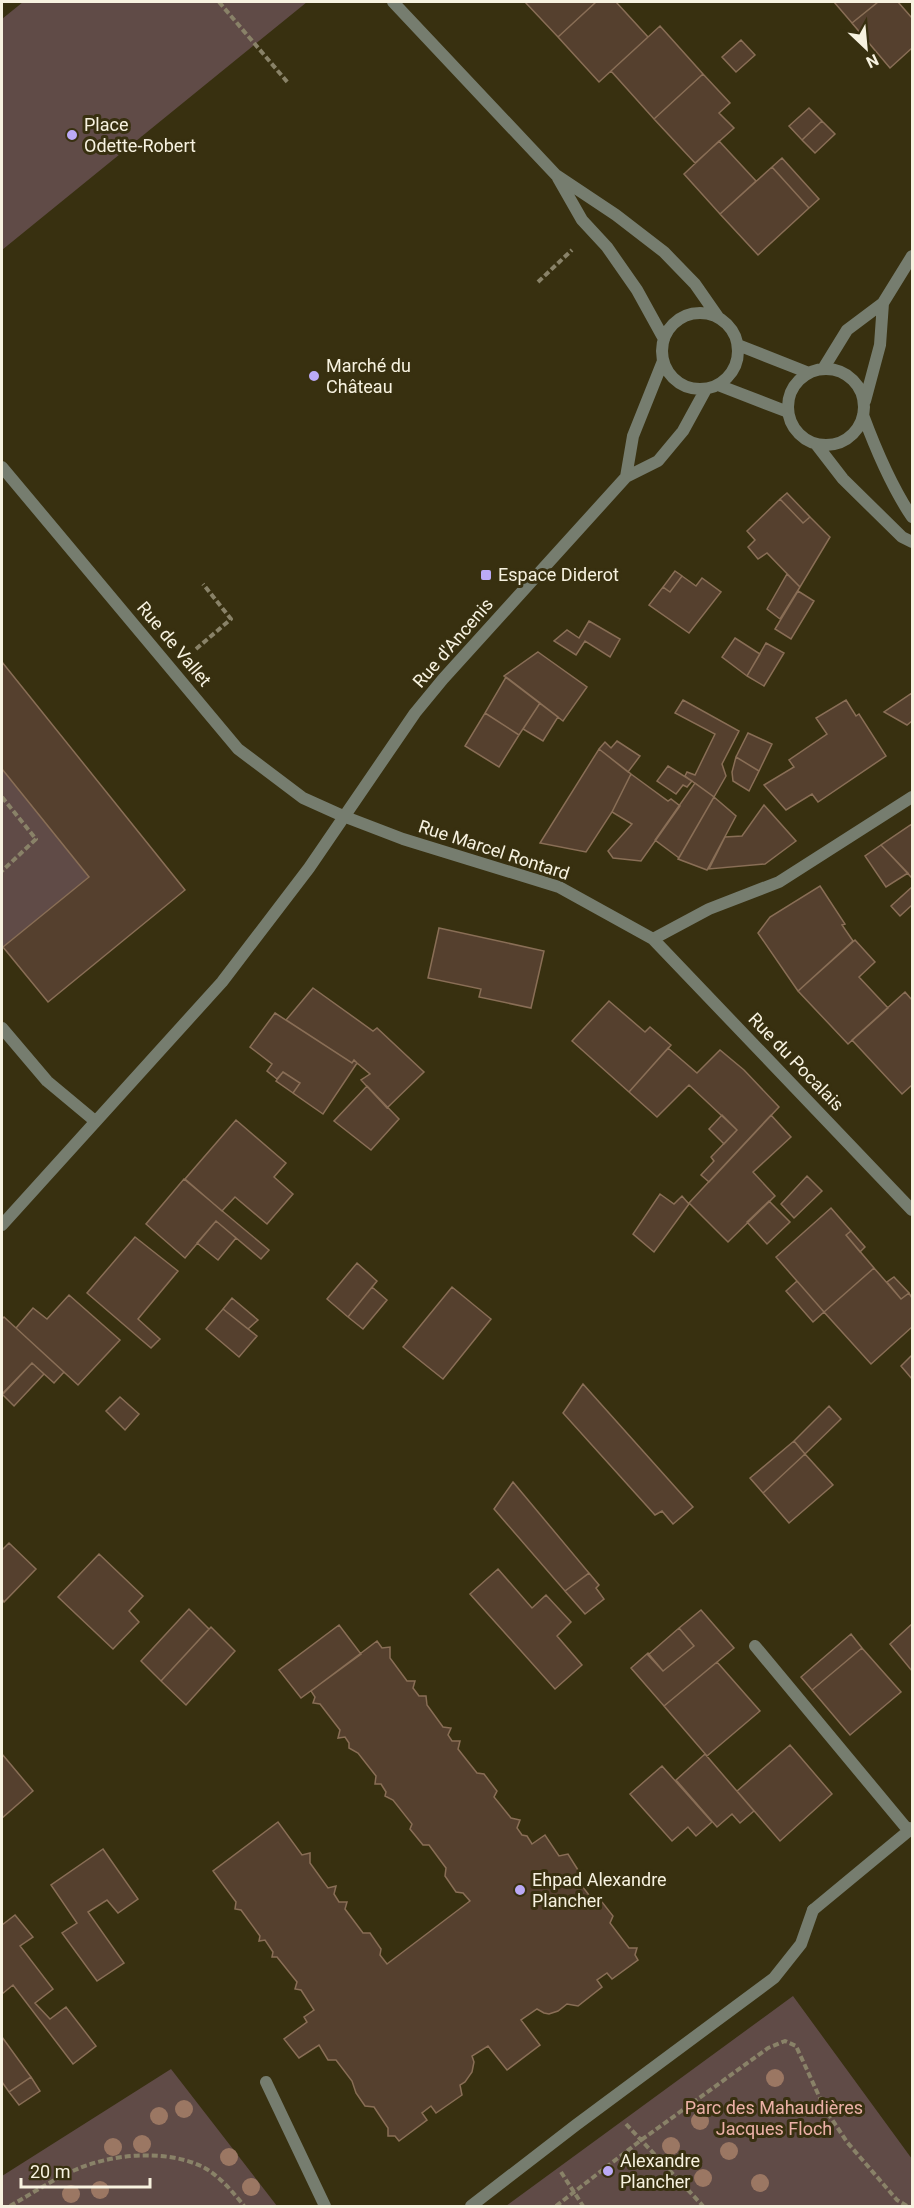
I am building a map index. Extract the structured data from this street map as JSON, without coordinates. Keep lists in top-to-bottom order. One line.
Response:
{"streets":{"street":["Rue d'Ancenis","Rue de Vallet","Rue Marcel Rontard","Rue du Pocalais"]},"crossings":[["Rue d'Ancenis","Rue de Vallet"],["Rue d'Ancenis","Rue Marcel Rontard"],["Rue de Vallet","Rue Marcel Rontard"],["Rue Marcel Rontard","Rue du Pocalais"]],"parks":["Parc des Mahaudières Jacques Floch"],"places":{"other":["Place Odette-Robert","Marché du Château","Ehpad Alexandre Plancher","Alexandre Plancher"],"transit":["Espace Diderot"]},"scale_bar":"20 m","north":"bottom right"}
